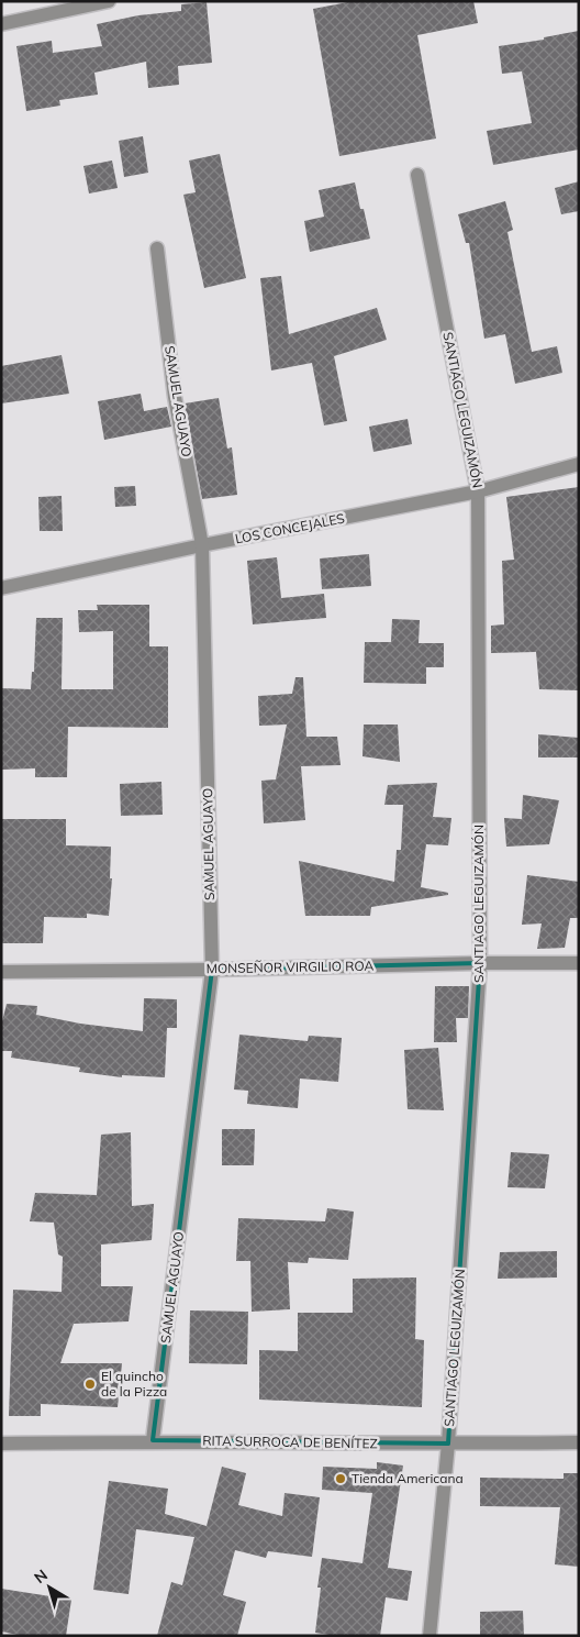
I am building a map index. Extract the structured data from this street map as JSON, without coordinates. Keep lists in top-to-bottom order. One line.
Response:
{"streets":{"street":["SAMUEL AGUAYO","SANTIAGO LEGUIZAMÓN","LOS CONCEJALES","MONSEÑOR VIRGILIO ROA","RITA SURROCA DE BENÍTEZ"]},"crossings":[["SAMUEL AGUAYO","LOS CONCEJALES"],["SAMUEL AGUAYO","MONSEÑOR VIRGILIO ROA"],["SAMUEL AGUAYO","RITA SURROCA DE BENÍTEZ"],["SANTIAGO LEGUIZAMÓN","LOS CONCEJALES"],["SANTIAGO LEGUIZAMÓN","MONSEÑOR VIRGILIO ROA"],["SANTIAGO LEGUIZAMÓN","RITA SURROCA DE BENÍTEZ"]],"places":["El quincho de la Pizza","Tienda Americana"],"north":"top left"}
